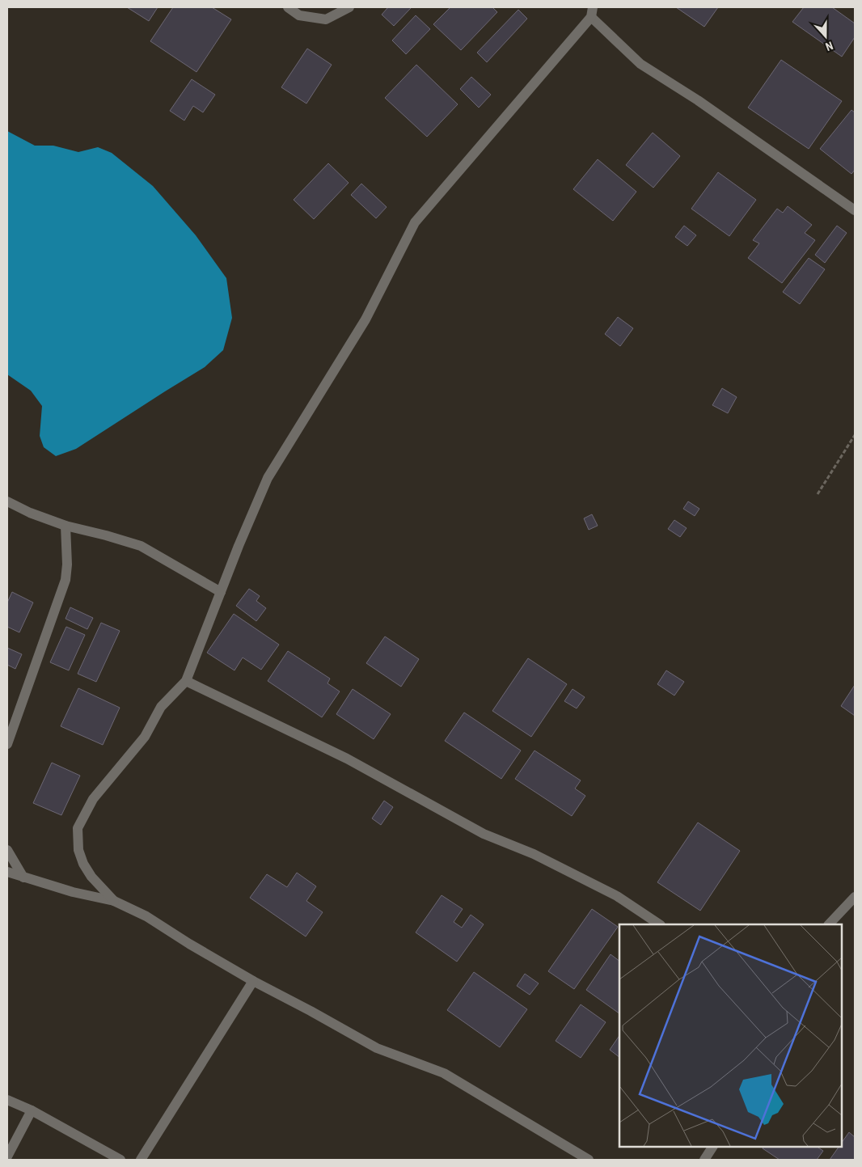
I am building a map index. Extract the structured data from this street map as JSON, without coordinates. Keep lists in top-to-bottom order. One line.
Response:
{"north":"bottom"}
